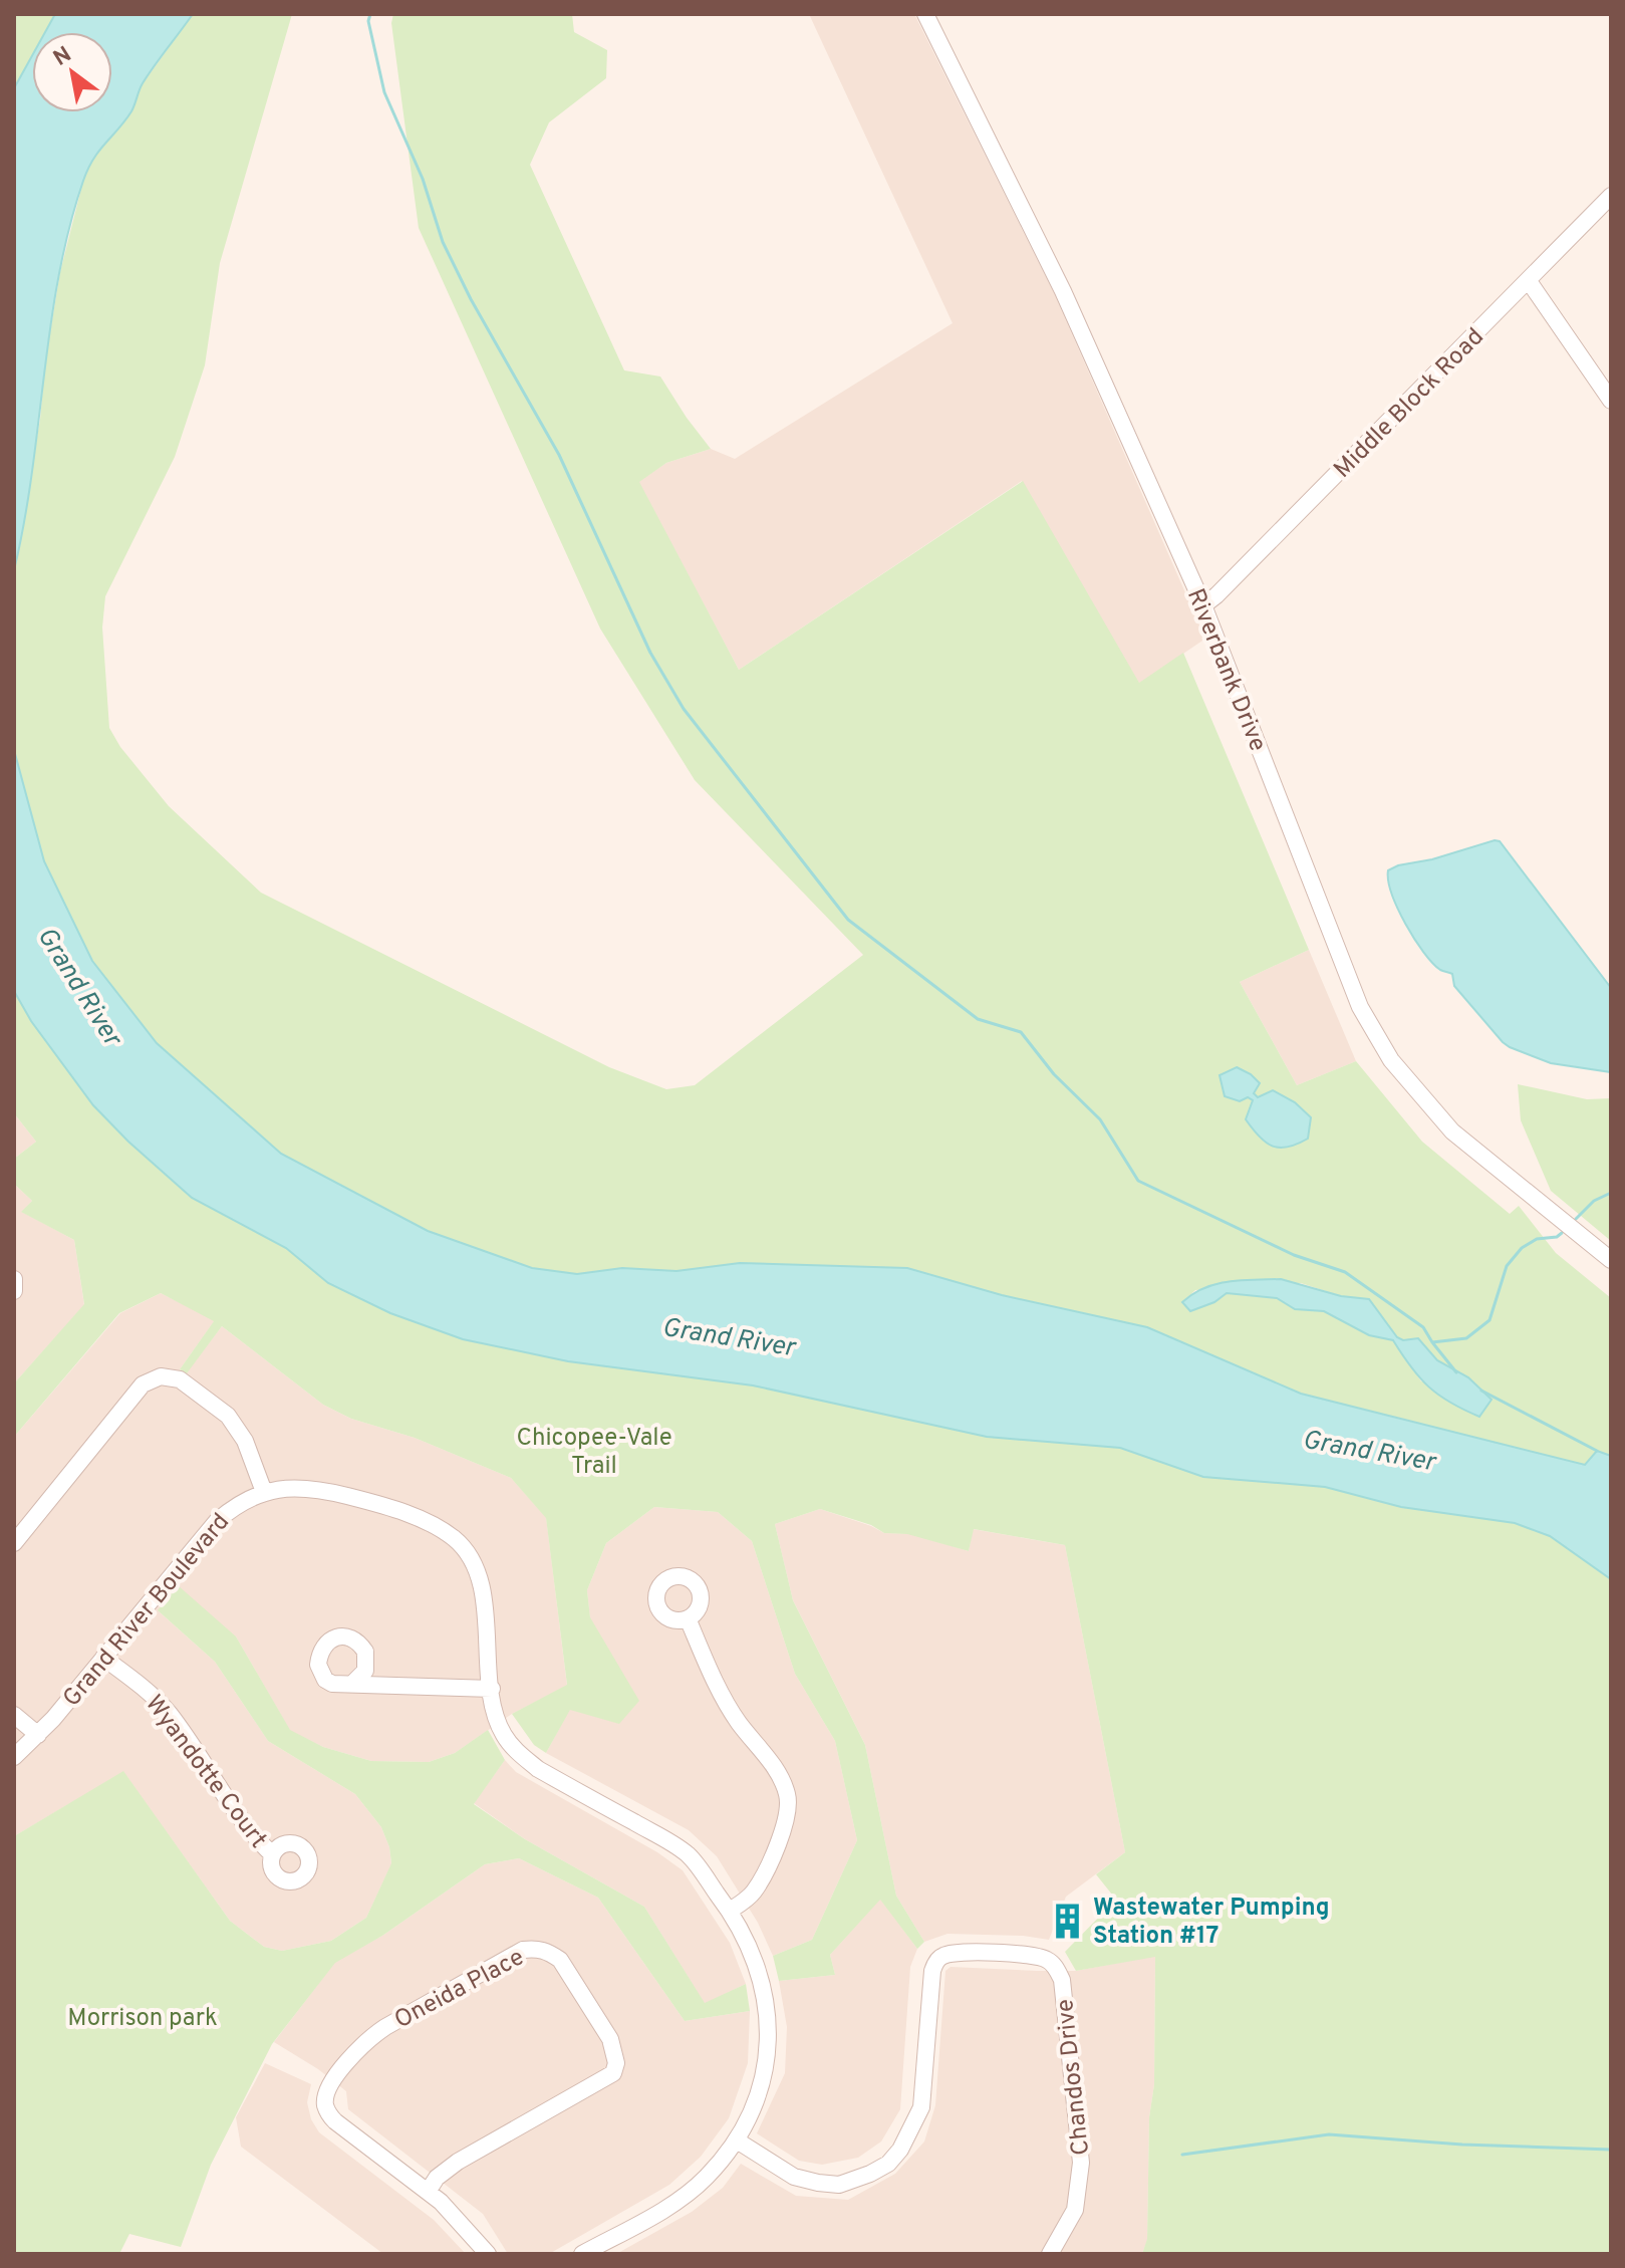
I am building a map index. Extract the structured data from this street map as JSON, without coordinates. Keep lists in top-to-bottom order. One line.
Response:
{"streets":{"street":["Middle Block Road","Riverbank Drive","Grand River Boulevard","Wyandotte Court","Oneida Place","Chandos Drive"]},"crossings":[["Middle Block Road","Riverbank Drive"],["Grand River Boulevard","Wyandotte Court"],["Grand River Boulevard","Chandos Drive"]],"water":["Grand River"],"parks":["Chicopee-Vale Trail","Morrison park"],"places":{"building":["Wastewater Pumping Station #17"]},"north":"top left"}
